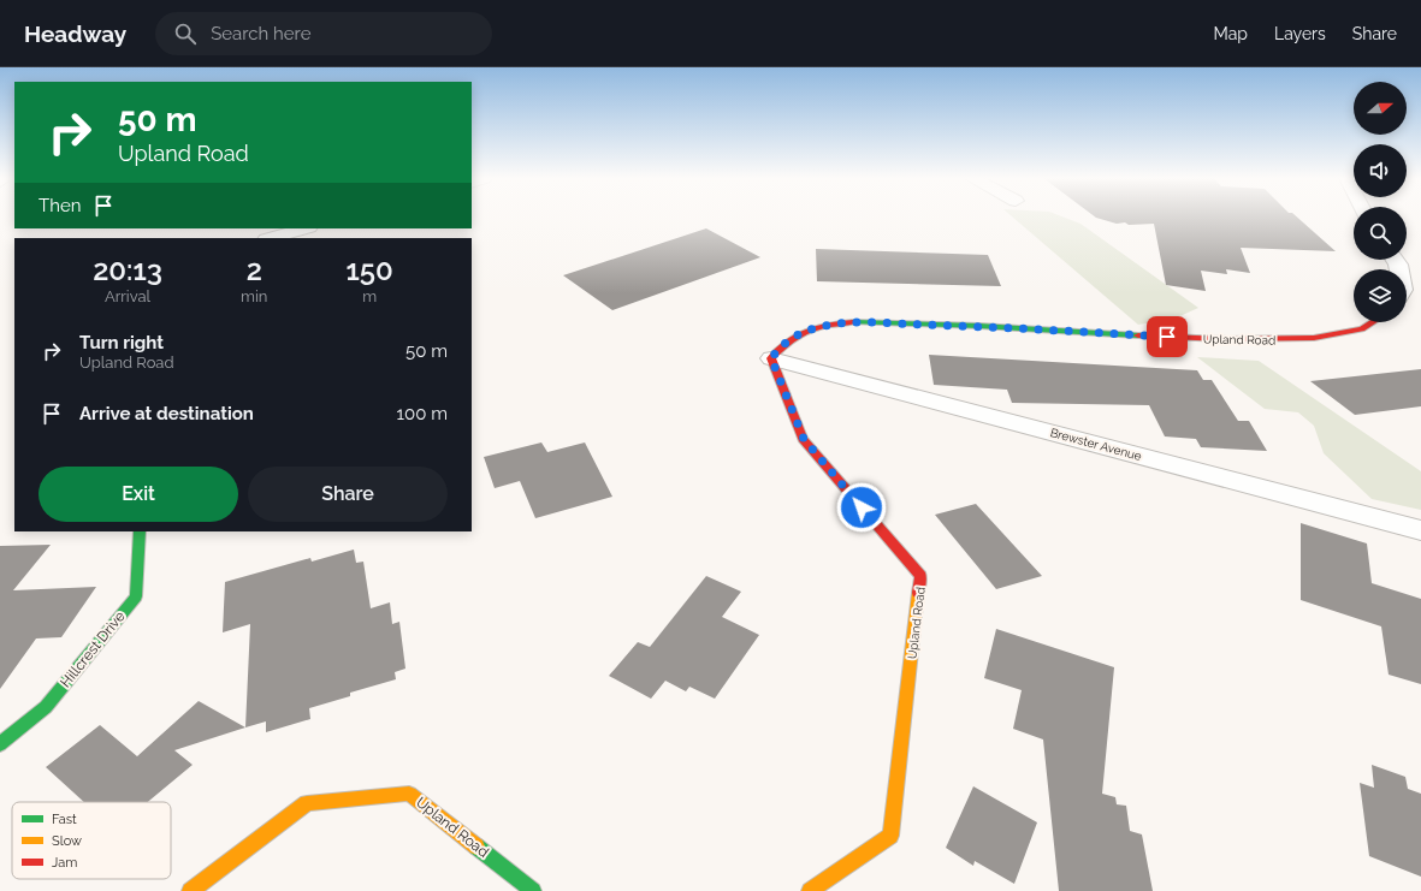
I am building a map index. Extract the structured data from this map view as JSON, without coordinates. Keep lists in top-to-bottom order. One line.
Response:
{"streets":{"street":["Upland Road","Brewster Avenue","Hillcrest Drive"]},"crossings":[["Upland Road","Brewster Avenue"]],"legend":["Fast","Slow","Jam"],"north":"right","page":{"header":"Headway","search":"Search here","nav":["Map","Layers","Share"],"turn":["50 m","Upland Road"],"then":"Then","eta":["20:13","Arrival","2","min","150","m"],"list":[{"name":"Turn right","note":"Upland Road","value":"50 m"},{"name":"Arrive at destination","value":"100 m"}],"buttons":["Exit","Share"]}}
